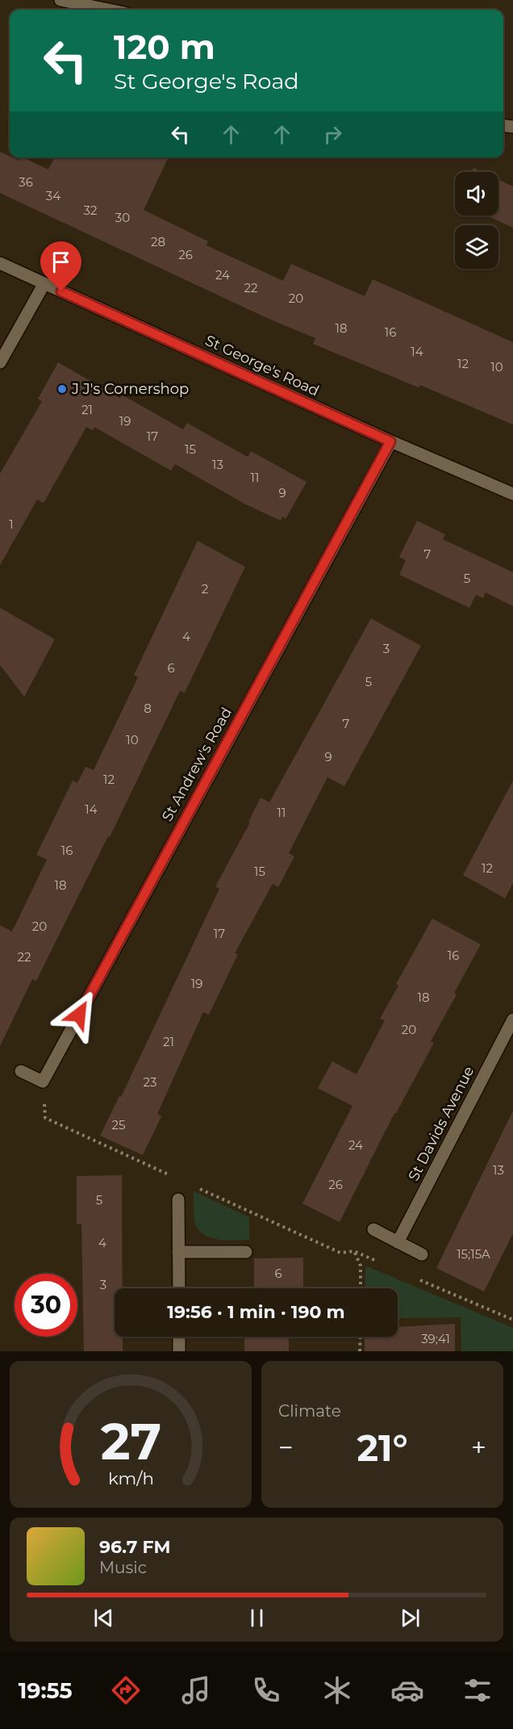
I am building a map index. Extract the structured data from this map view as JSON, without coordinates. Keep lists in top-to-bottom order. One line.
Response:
{"streets":{"street":["St George's Road","St Andrew's Road","St Davids Avenue"]},"crossings":[["St George's Road","St Andrew's Road"]],"places":["J J's Cornershop"],"house_numbers":["36","34","32","30","28","26","24","22","20","18","16","14","12","10","21","19","17","15","13","11","9","1","7","5","2","4","3","6","5","8","7","10","9","12","14","11","16","12","15","18","20","17","16","22","19","18","20","21","23","25","24","13","26","5","4","15;15A","6","3","39;41"],"page":{"turn":["120 m","St George's Road"],"limit":"30","trip":"19:56 · 1 min · 190 m","tile":"Climate","heat":["−","21°","+"],"song":["96.7 FM","Music"],"tabs":"19:55","gauge":["27","km/h"]}}
